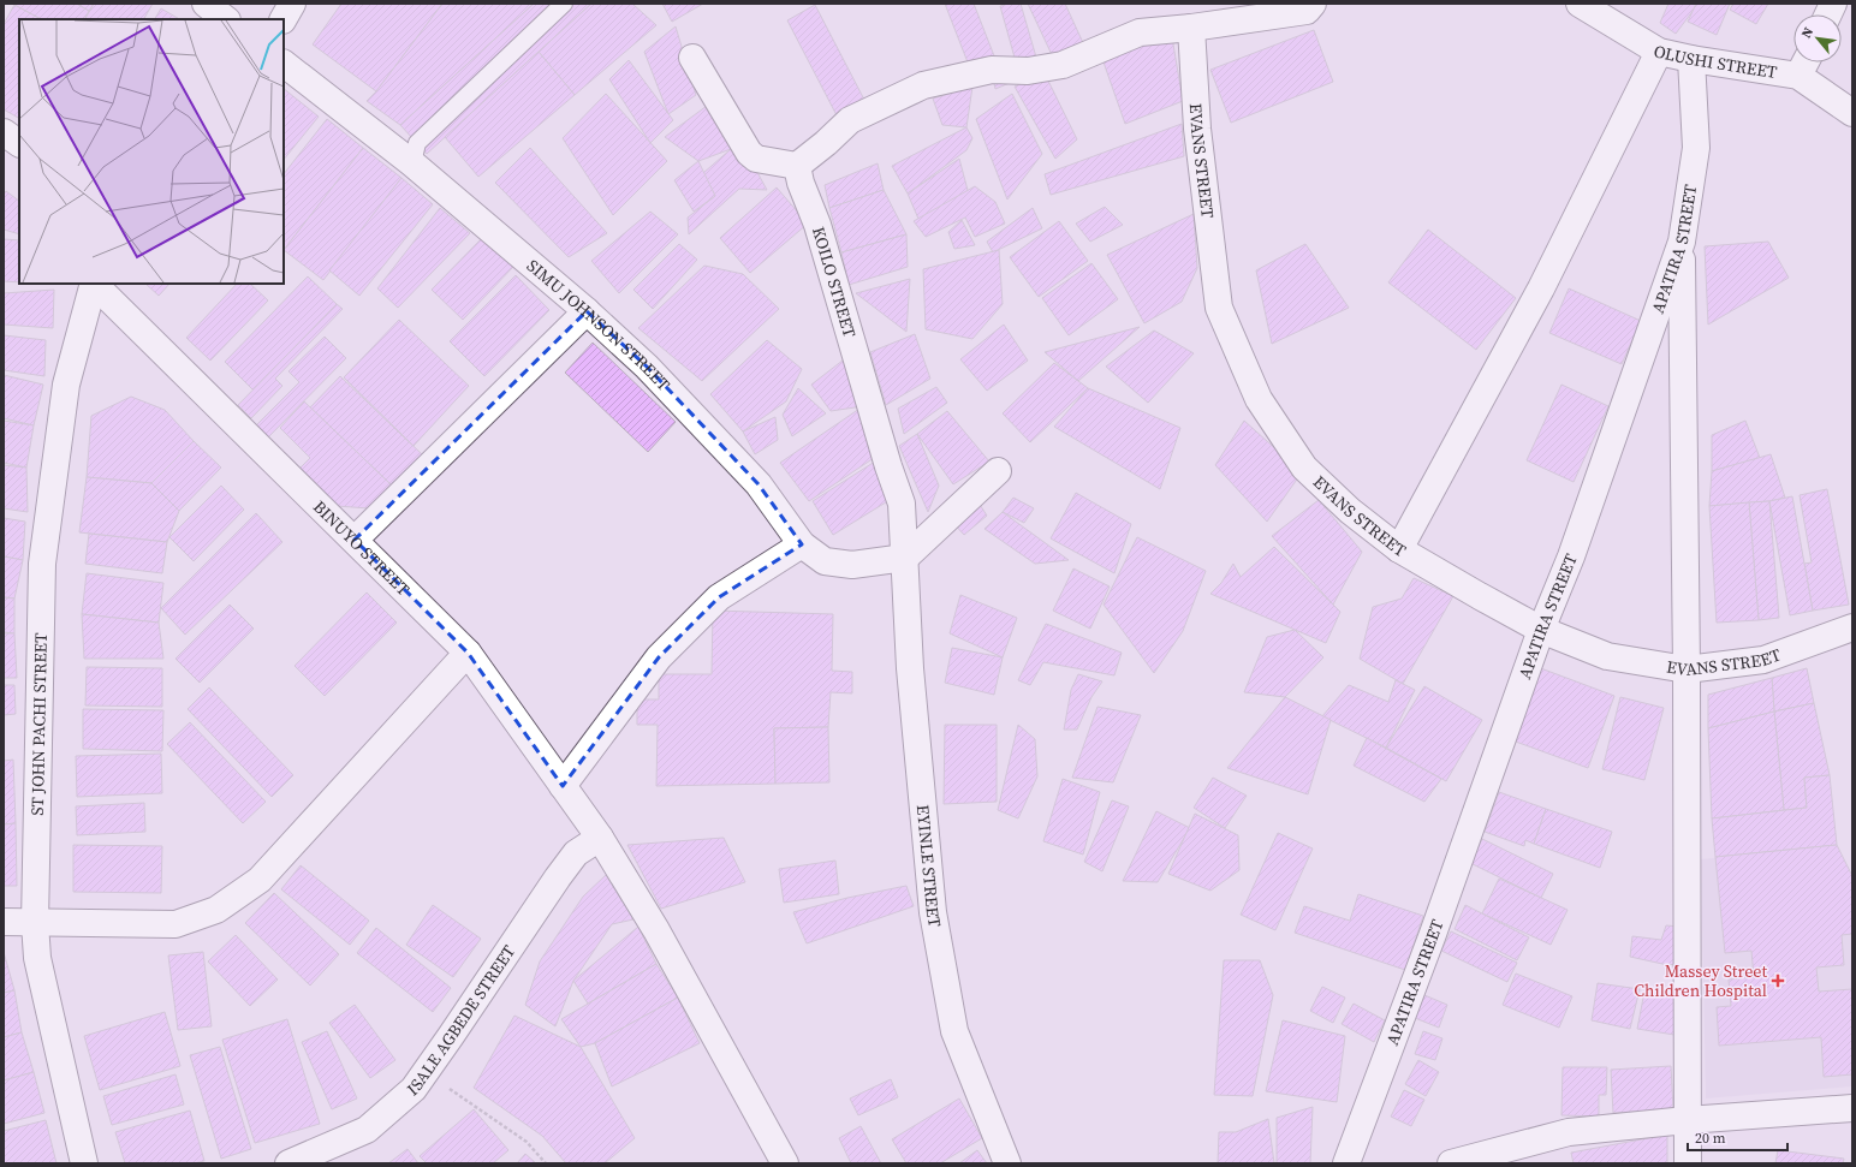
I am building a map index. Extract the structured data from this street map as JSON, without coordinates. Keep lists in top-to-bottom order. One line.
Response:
{"streets":{"street":["OLUSHI STREET","EVANS STREET","APATIRA STREET","KOILO STREET","SIMU JOHNSON STREET","BINUYO STREET","ST JOHN PACHI STREET","EYINLE STREET","ISALE AGBEDE STREET"]},"crossings":[["OLUSHI STREET","APATIRA STREET"],["EVANS STREET","APATIRA STREET"],["KOILO STREET","SIMU JOHNSON STREET"],["KOILO STREET","EYINLE STREET"],["SIMU JOHNSON STREET","EYINLE STREET"],["BINUYO STREET","ST JOHN PACHI STREET"],["BINUYO STREET","ISALE AGBEDE STREET"]],"places":{"health":["Massey Street Children Hospital"]},"scale_bar":"20 m","north":"top left"}
